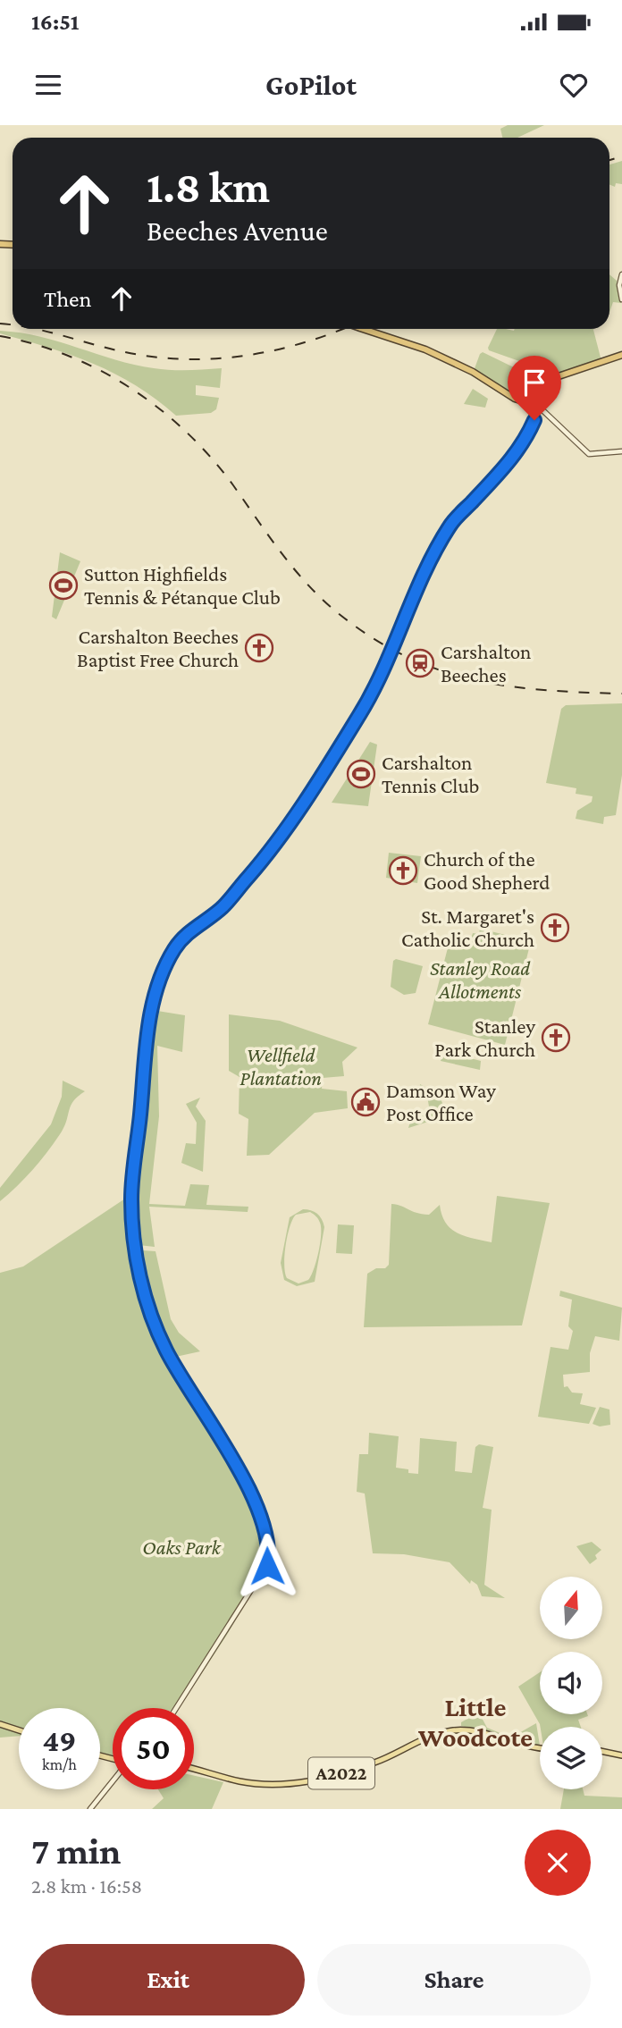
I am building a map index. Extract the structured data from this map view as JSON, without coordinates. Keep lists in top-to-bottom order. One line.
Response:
{"streets":{"main road":["A2022"]},"districts":["Little Woodcote"],"parks":["Stanley Road Allotments","Wellfield Plantation","Oaks Park"],"places":{"sports":["Sutton Highfields Tennis & Pétanque Club","Carshalton Tennis Club"],"church":["Carshalton Beeches Baptist Free Church","Church of the Good Shepherd","St. Margaret's Catholic Church","Stanley Park Church"],"station":["Carshalton Beeches"],"public building":["Damson Way Post Office"]},"north":"top","page":{"status":"16:51","header":"GoPilot","turn":["1.8 km","Beeches Avenue"],"then":"Then","speed":"49 km/h","limit":"50","heading":["7 min","2.8 km · 16:58"],"buttons":["Exit","Share"]}}
